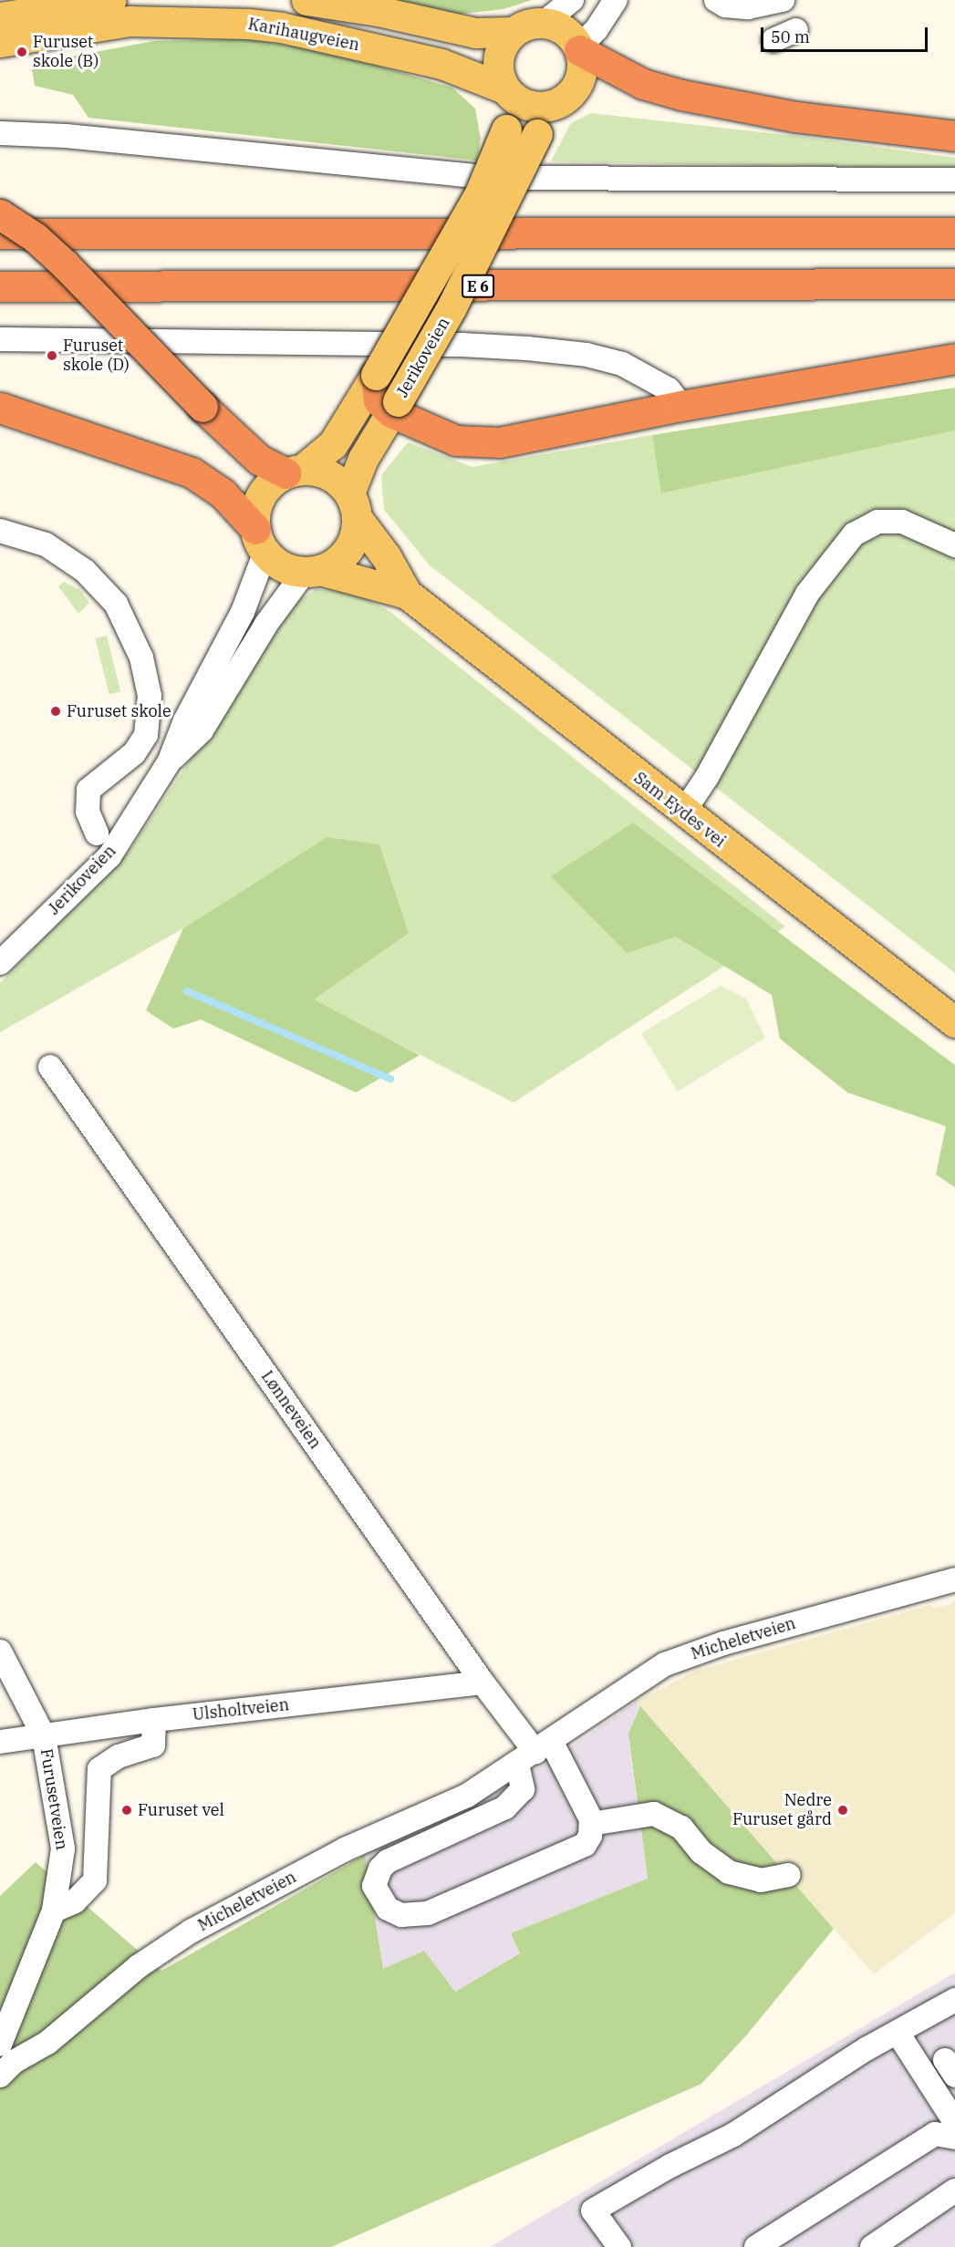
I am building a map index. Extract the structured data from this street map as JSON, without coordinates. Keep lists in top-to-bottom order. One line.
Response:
{"streets":{"highway":["E 6"],"main road":["Karihaugveien","Jerikoveien","Sam Eydes vei"],"street":["Lønneveien","Micheletveien","Ulsholtveien","Furusetveien"]},"crossings":[["Karihaugveien","Jerikoveien"],["Jerikoveien","Sam Eydes vei"],["Lønneveien","Micheletveien"],["Lønneveien","Ulsholtveien"],["Ulsholtveien","Furusetveien"]],"places":["Furuset skole (B)","Furuset skole (D)","Furuset skole","Furuset vel","Nedre Furuset gård"],"scale_bar":"50 m"}
